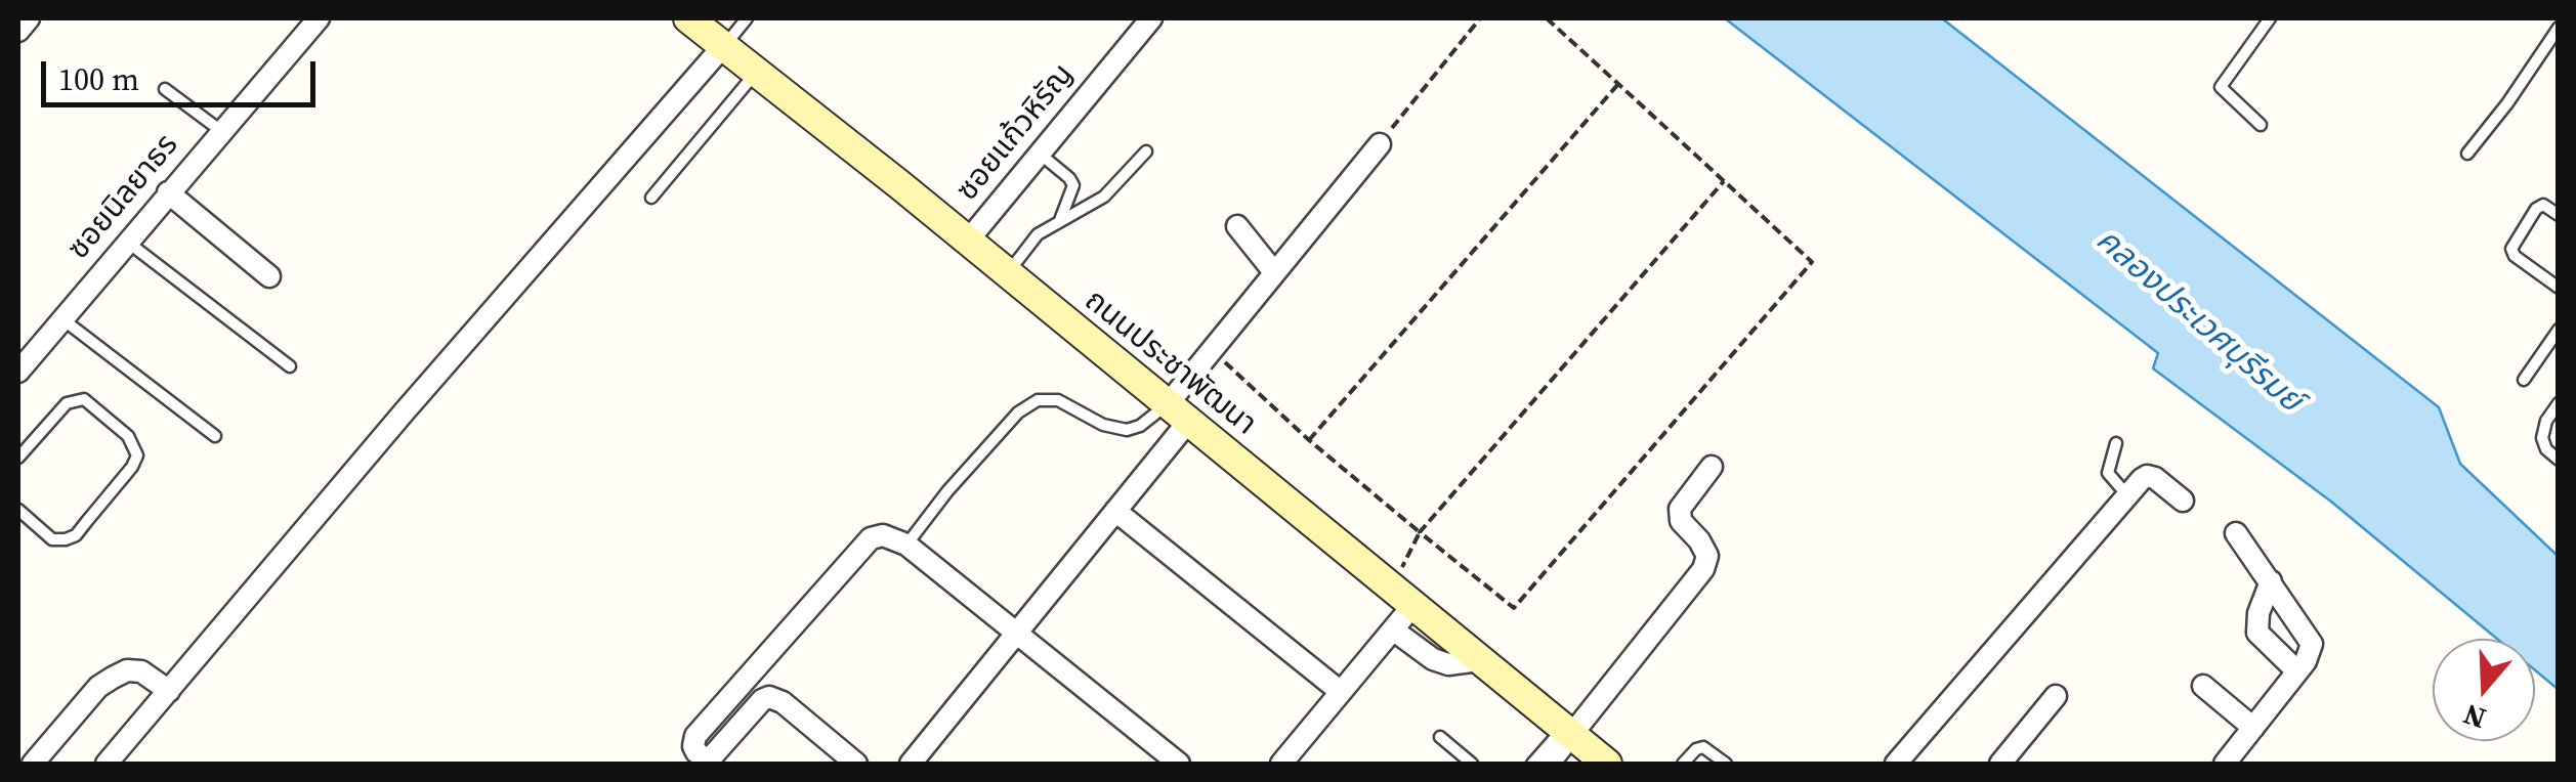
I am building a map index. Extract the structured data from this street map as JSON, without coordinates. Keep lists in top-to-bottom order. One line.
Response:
{"streets":{"street":["ซอยแก้วหิรัญ","ซอยนิลยาธร","ถนนประชาพัฒนา"]},"crossings":[["ซอยแก้วหิรัญ","ถนนประชาพัฒนา"]],"water":["คลองประเวศบุรีรมย์"],"scale_bar":"100 m","north":"bottom"}
